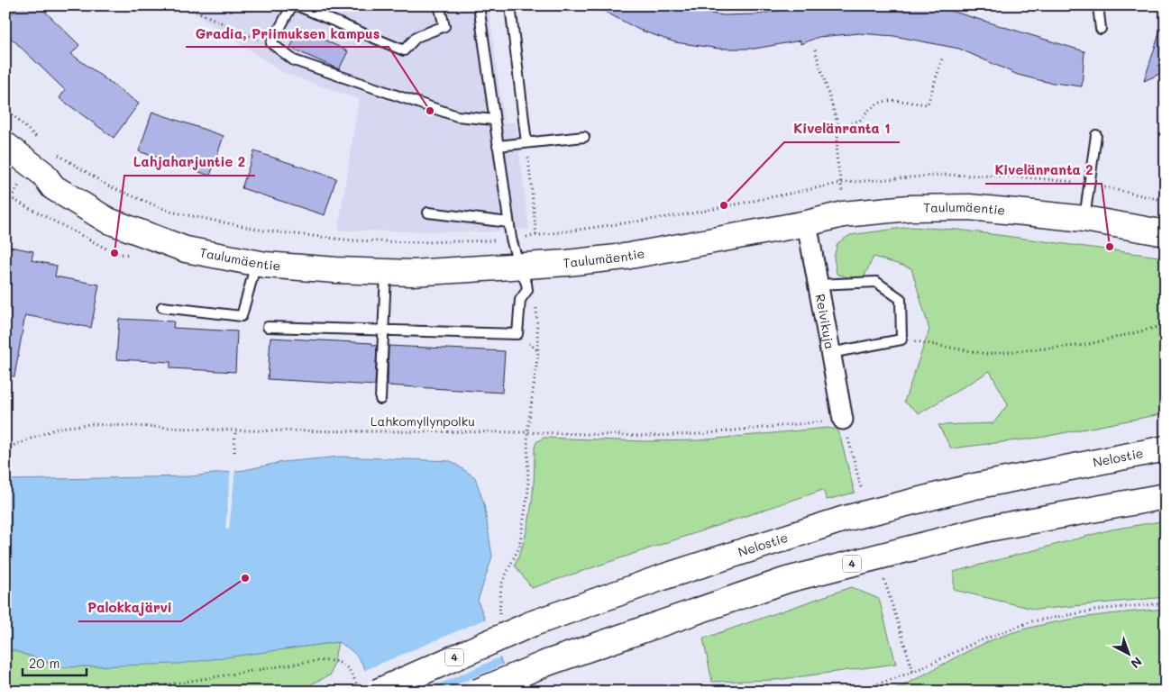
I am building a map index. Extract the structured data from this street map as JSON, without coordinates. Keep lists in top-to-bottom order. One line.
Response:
{"streets":{"main road":["Taulumäentie","Nelostie","4"],"street":["Reivikuja"],"path":["Lahkomyllynpolku"]},"crossings":[["Taulumäentie","Reivikuja"],["Reivikuja","Lahkomyllynpolku"]],"places":["Gradia, Priimuksen kampus","Kivelänranta 1","Kivelänranta 2","Lahjaharjuntie 2","Palokkajärvi"],"scale_bar":"20 m","north":"bottom right"}
